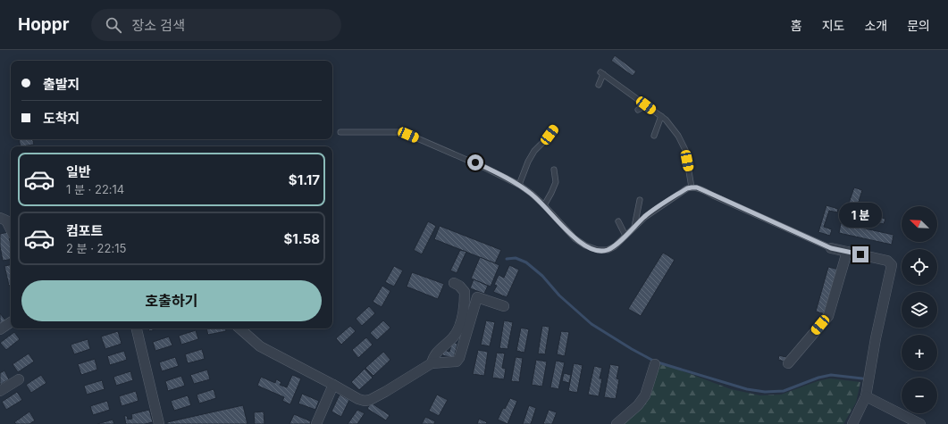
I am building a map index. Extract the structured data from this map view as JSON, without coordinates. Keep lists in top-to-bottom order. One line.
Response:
{"north":"top left","page":{"header":"Hoppr","search":"장소 검색","nav":["홈","지도","소개","문의"],"banner":["출발지","도착지"],"list":[{"name":"일반","note":"1 분 · 22:14","value":"$1.17"},{"name":"컴포트","note":"2 분 · 22:15","value":"$1.58"}],"bubble":"1 분","map_buttons":["+","−"],"buttons":"호출하기"}}
